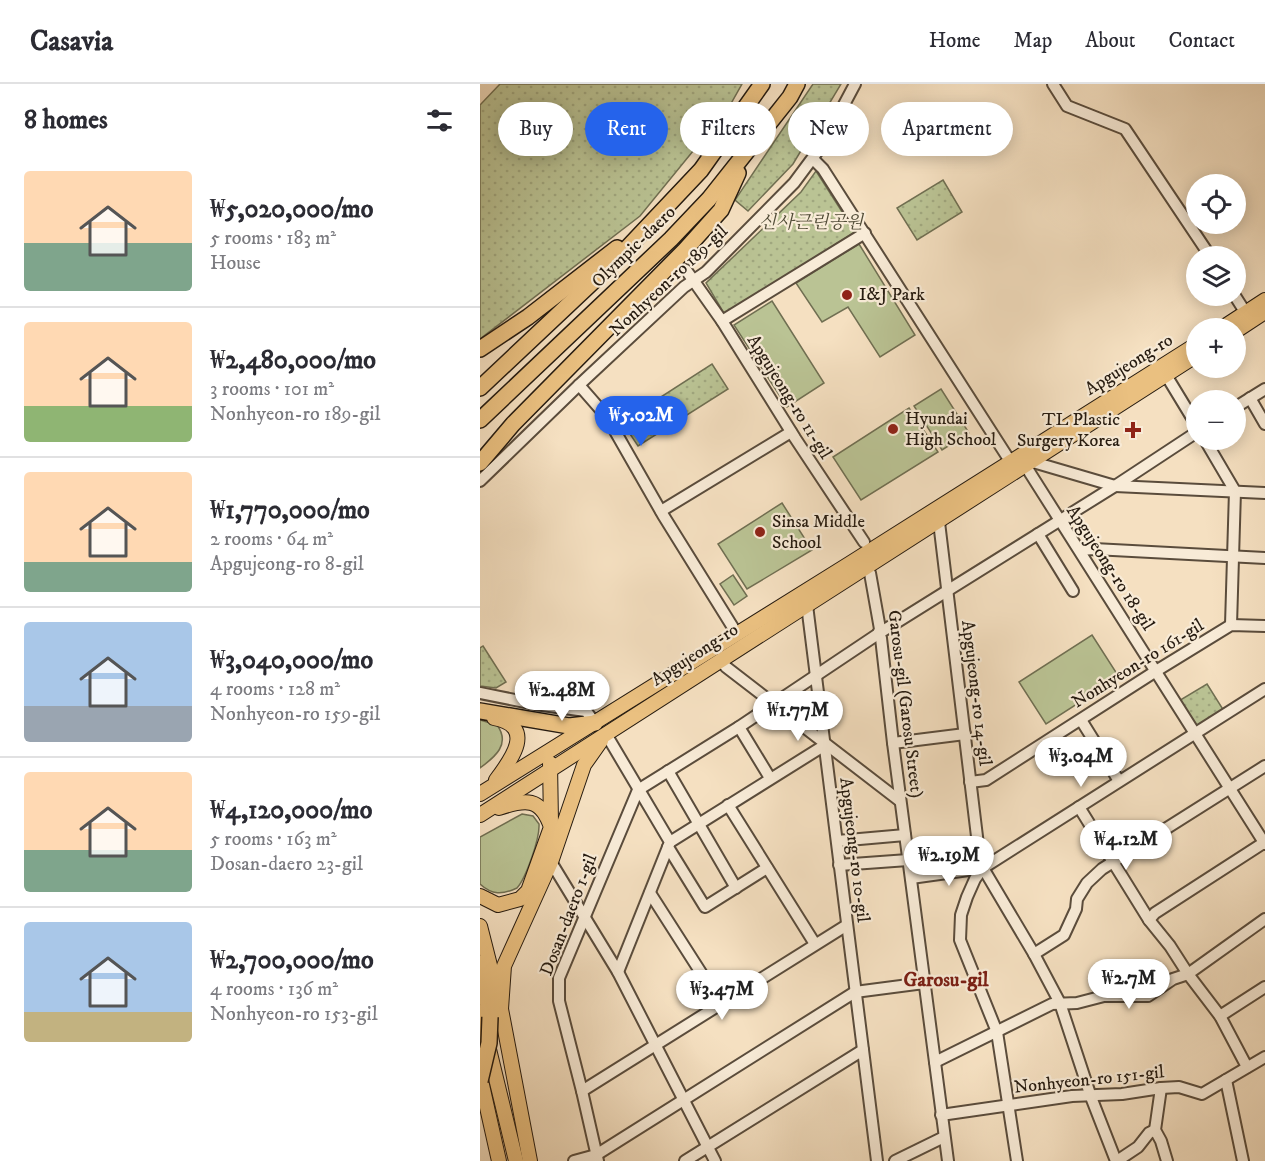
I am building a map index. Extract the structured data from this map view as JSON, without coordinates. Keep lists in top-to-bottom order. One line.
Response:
{"streets":{"highway":["Olympic-daero"],"main road":["Apgujeong-ro"],"street":["Nonhyeon-ro 189-gil","Apgujeong-ro 11-gil","Apgujeong-ro 18-gil","Nonhyeon-ro 161-gil","Apgujeong-ro 14-gil","Garosu-gil (Garosu Street)","Apgujeong-ro 10-gil","Dosan-daero 1-gil","Nonhyeon-ro 151-gil"]},"crossings":[["Nonhyeon-ro 189-gil","Apgujeong-ro"],["Nonhyeon-ro 189-gil","Apgujeong-ro 11-gil"],["Apgujeong-ro","Apgujeong-ro 11-gil"],["Apgujeong-ro","Apgujeong-ro 18-gil"],["Apgujeong-ro","Apgujeong-ro 14-gil"],["Apgujeong-ro","Garosu-gil (Garosu Street)"],["Apgujeong-ro","Apgujeong-ro 10-gil"],["Apgujeong-ro 11-gil","Garosu-gil (Garosu Street)"],["Apgujeong-ro 18-gil","Nonhyeon-ro 161-gil"],["Nonhyeon-ro 161-gil","Apgujeong-ro 14-gil"],["Apgujeong-ro 14-gil","Nonhyeon-ro 151-gil"],["Garosu-gil (Garosu Street)","Nonhyeon-ro 151-gil"]],"districts":["Garosu-gil"],"parks":["신사근린공원"],"places":{"other":["I&J Park","Hyundai High School","Sinsa Middle School"],"health":["TL Plastic Surgery Korea"]},"page":{"header":"Casavia","nav":["Home","Map","About","Contact"],"heading":"8 homes","chip":["Buy","Rent","Filters","New","Apartment"],"list":[{"name":"₩5,020,000/mo","note":"5 rooms · 183 m² · House"},{"name":"₩2,480,000/mo","note":"3 rooms · 101 m² · Nonhyeon-ro 189-gil"},{"name":"₩1,770,000/mo","note":"2 rooms · 64 m² · Apgujeong-ro 8-gil"},{"name":"₩3,040,000/mo","note":"4 rooms · 128 m² · Nonhyeon-ro 159-gil"},{"name":"₩4,120,000/mo","note":"5 rooms · 163 m² · Dosan-daero 23-gil"},{"name":"₩2,700,000/mo","note":"4 rooms · 136 m² · Nonhyeon-ro 153-gil"}],"map_buttons":["+","−"],"price":["₩5.02M","₩2.48M","₩1.77M","₩3.04M","₩4.12M","₩2.19M","₩2.7M","₩3.47M"]}}
